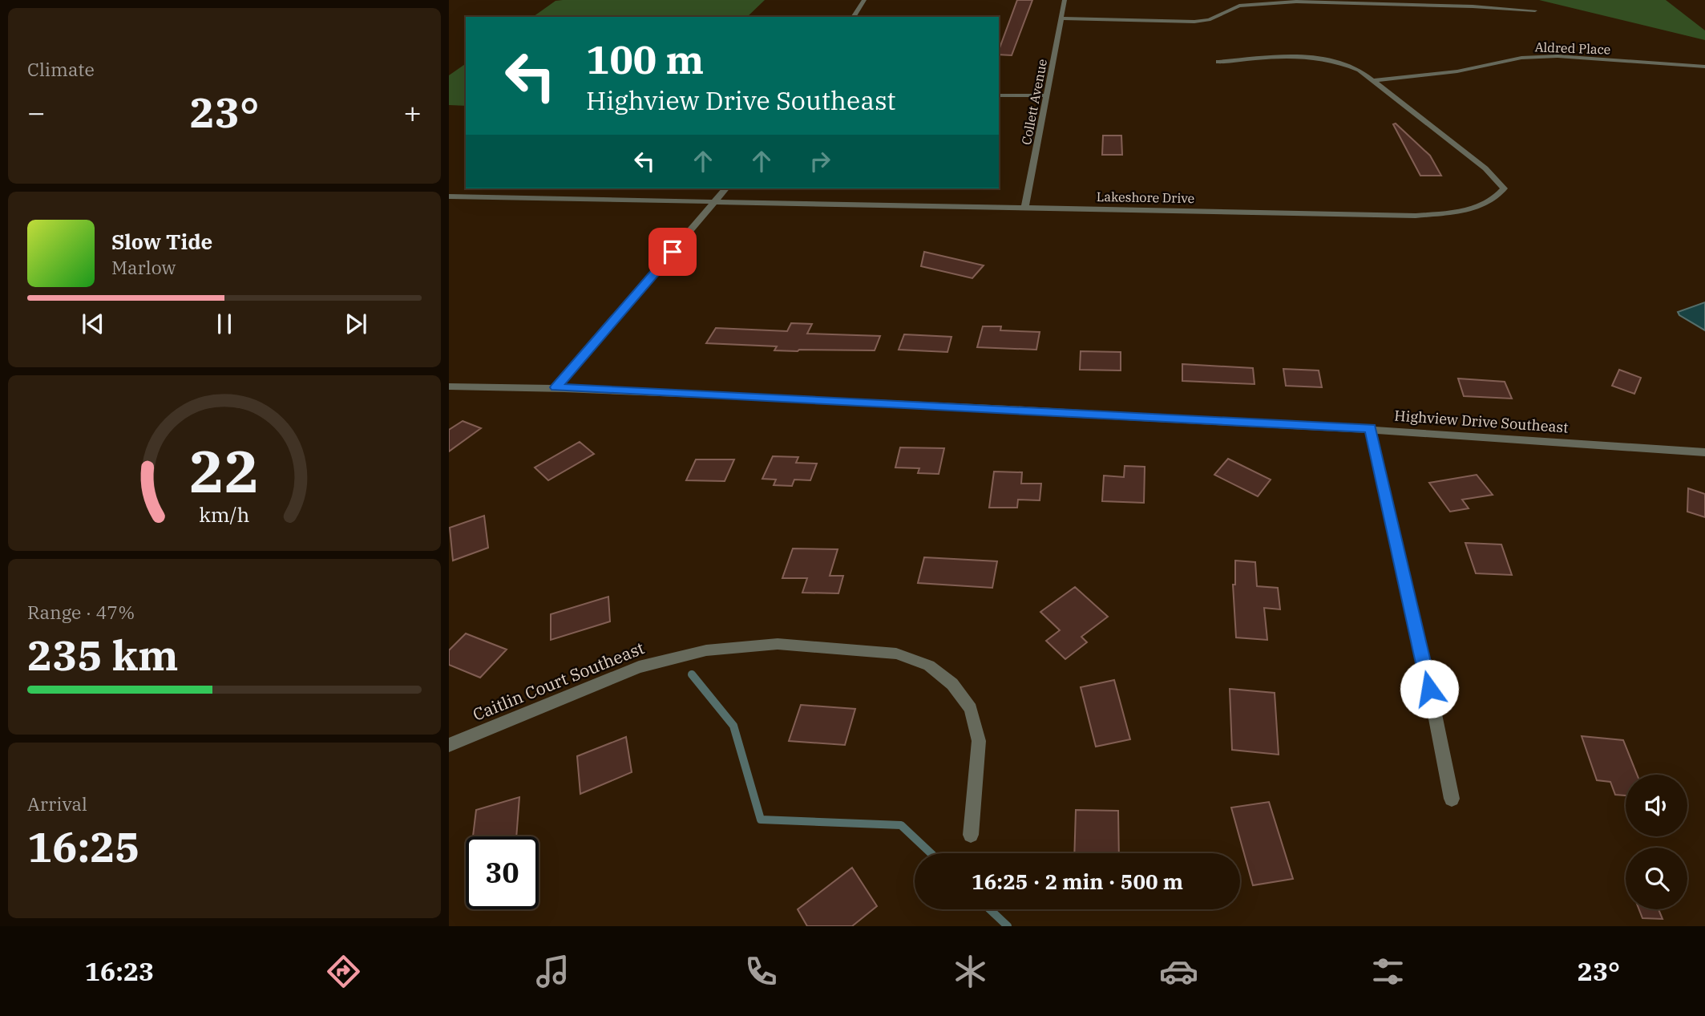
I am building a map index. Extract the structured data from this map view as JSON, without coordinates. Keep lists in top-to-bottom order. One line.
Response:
{"streets":{"street":["Aldred Place","Collett Avenue","Lakeshore Drive","Highview Drive Southeast","Caitlin Court Southeast"]},"crossings":[["Aldred Place","Lakeshore Drive"],["Collett Avenue","Lakeshore Drive"]],"page":{"tile":["Climate",["Range · 47%","235 km"],["Arrival","16:25"]],"turn":["100 m","Highview Drive Southeast"],"heat":["−","23°","+"],"song":["Slow Tide","Marlow"],"limit":"30","trip":"16:25 · 2 min · 500 m","tabs":["16:23","23°"],"gauge":["22","km/h"]}}
